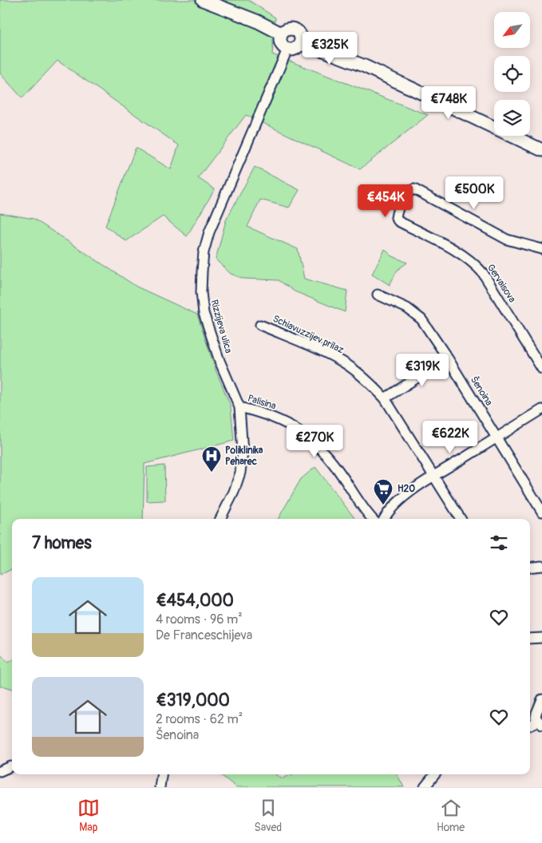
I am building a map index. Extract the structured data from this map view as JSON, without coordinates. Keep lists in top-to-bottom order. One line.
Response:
{"streets":{"street":["Gervaisova","Rizzijeva ulica","Schiavuzzijev prilaz","Šenoina","Palisina"]},"crossings":[["Rizzijeva ulica","Palisina"]],"places":{"hospital":["Poliklinika Peharec"],"supermarket":["H2O"]},"north":"bottom left","page":{"price":["€325K","€748K","€500K","€454K","€319K","€622K","€270K"],"heading":"7 homes","list":[{"name":"€454,000","note":"4 rooms · 96 m² · De Franceschijeva"},{"name":"€319,000","note":"2 rooms · 62 m² · Šenoina"}],"tabs":["Map","Saved","Home"]}}
